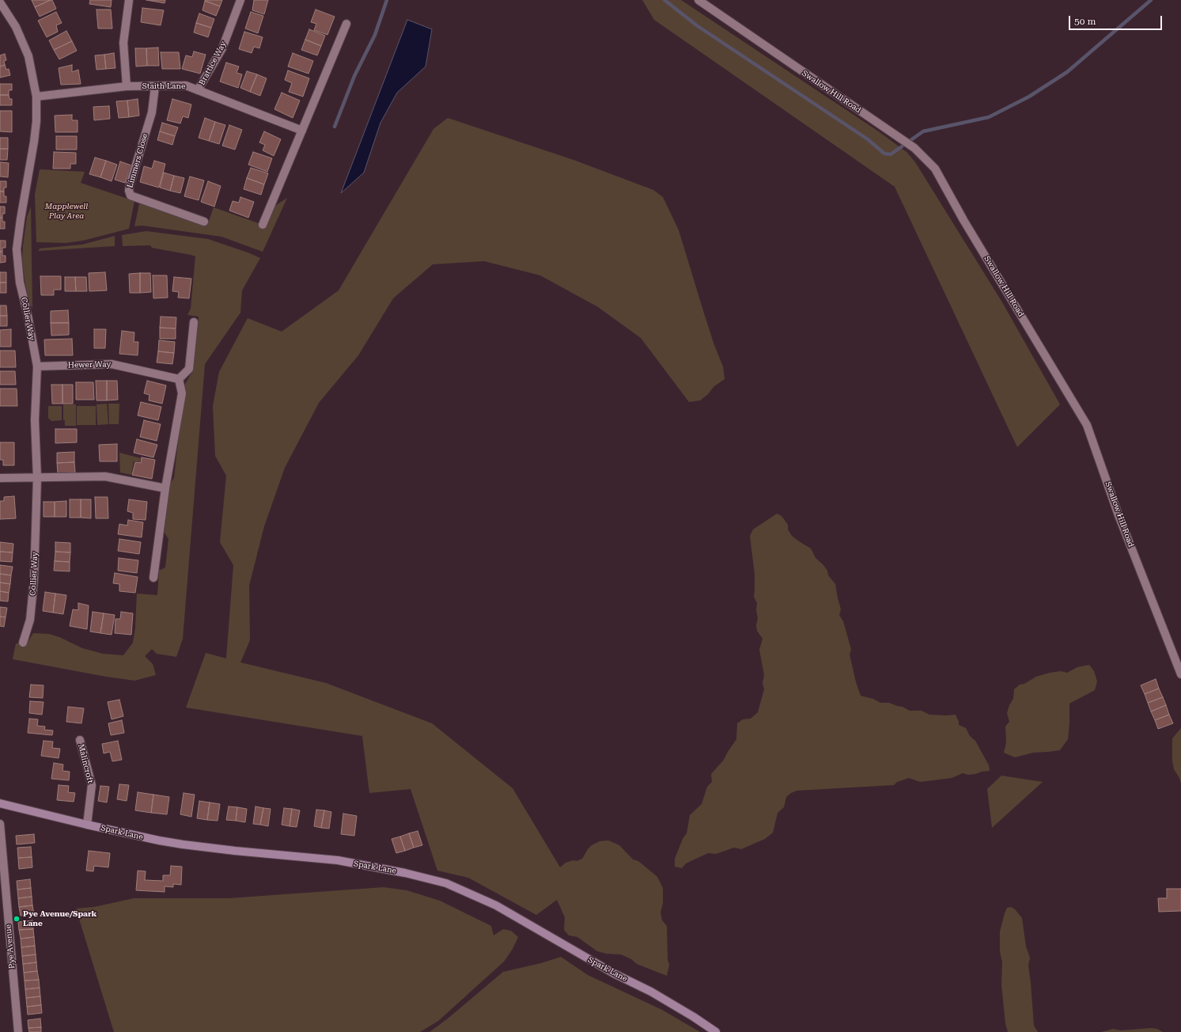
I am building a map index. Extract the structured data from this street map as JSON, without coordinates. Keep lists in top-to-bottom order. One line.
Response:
{"streets":{"main road":["Spark Lane"],"street":["Brattice Way","Staith Lane","Swallow Hill Road","Limmers Close","Collier Way","Hewer Way","Malincroft","Pye Avenue"]},"crossings":[["Brattice Way","Staith Lane"],["Staith Lane","Limmers Close"],["Staith Lane","Collier Way"],["Collier Way","Hewer Way"],["Malincroft","Spark Lane"]],"parks":["Mapplewell Play Area"],"places":["Pye Avenue/Spark Lane"],"scale_bar":"50 m"}
